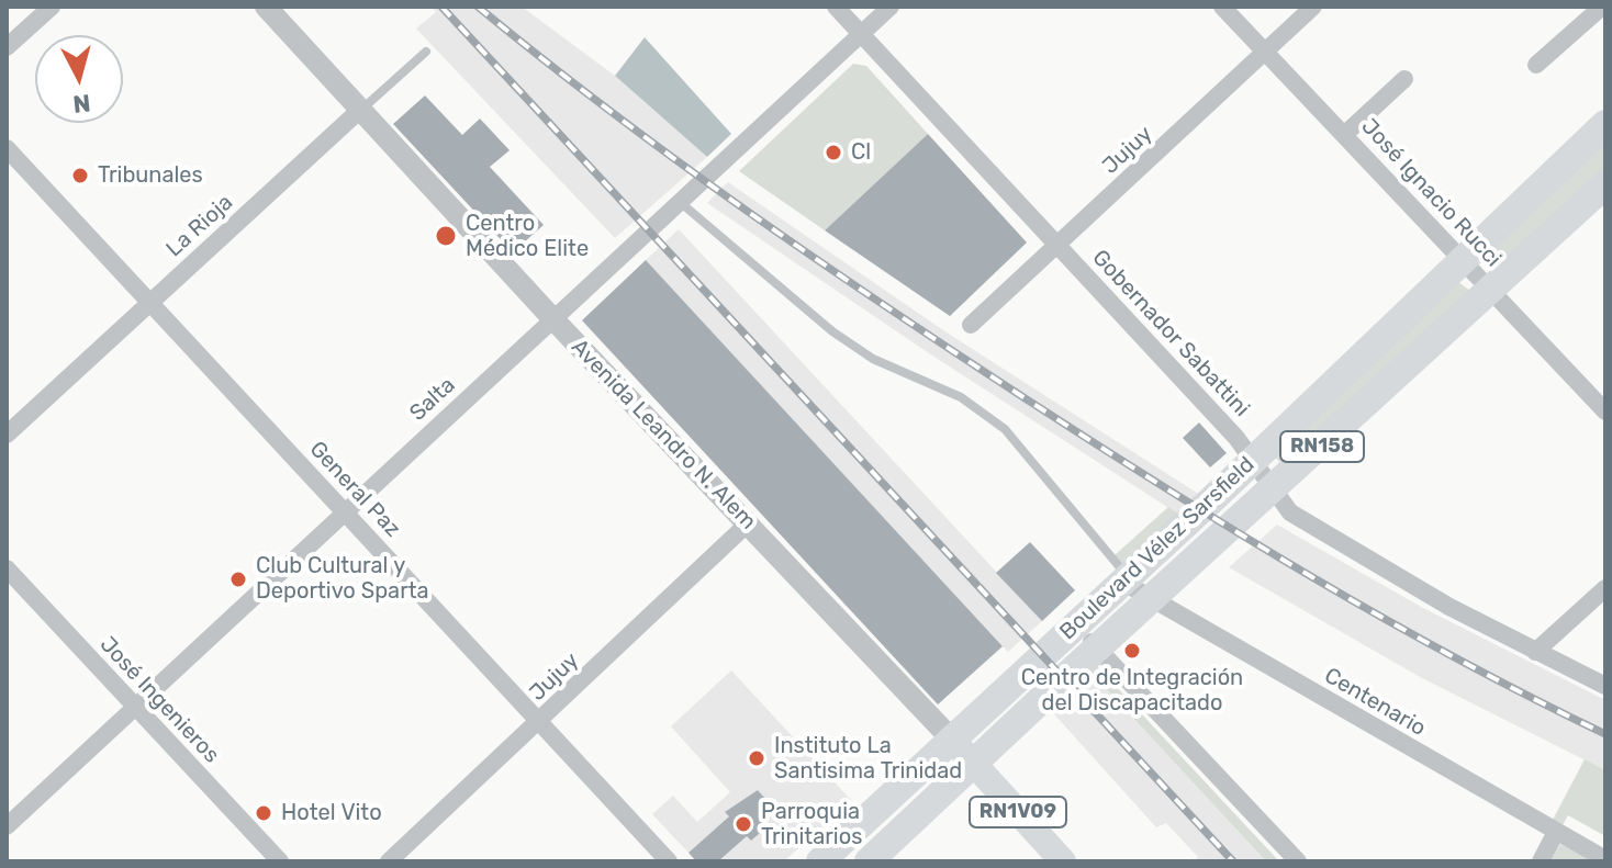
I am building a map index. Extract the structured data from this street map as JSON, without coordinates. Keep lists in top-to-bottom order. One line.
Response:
{"streets":{"highway":["RN158","Boulevard Vélez Sarsfield"],"main road":["Avenida Leandro N. Alem","RN1V09"],"street":["Jujuy","José Ignacio Rucci","La Rioja","Gobernador Sabattini","Salta","General Paz","José Ingenieros","Centenario"]},"crossings":[["Jujuy","José Ignacio Rucci"],["Jujuy","Gobernador Sabattini"],["Jujuy","Avenida Leandro N. Alem"],["Jujuy","General Paz"],["José Ignacio Rucci","Boulevard Vélez Sarsfield"],["La Rioja","Avenida Leandro N. Alem"],["La Rioja","General Paz"],["Gobernador Sabattini","Salta"],["Gobernador Sabattini","Boulevard Vélez Sarsfield"],["Salta","Avenida Leandro N. Alem"],["Salta","General Paz"],["Salta","José Ingenieros"],["Avenida Leandro N. Alem","Boulevard Vélez Sarsfield"],["Boulevard Vélez Sarsfield","Centenario"]],"places":["Cl","Tribunales","Centro Médico Elite","Club Cultural y Deportivo Sparta","Centro de Integración del Discapacitado","Instituto La Santisima Trinidad","Hotel Vito","Parroquia Trinitarios"],"north":"bottom"}
